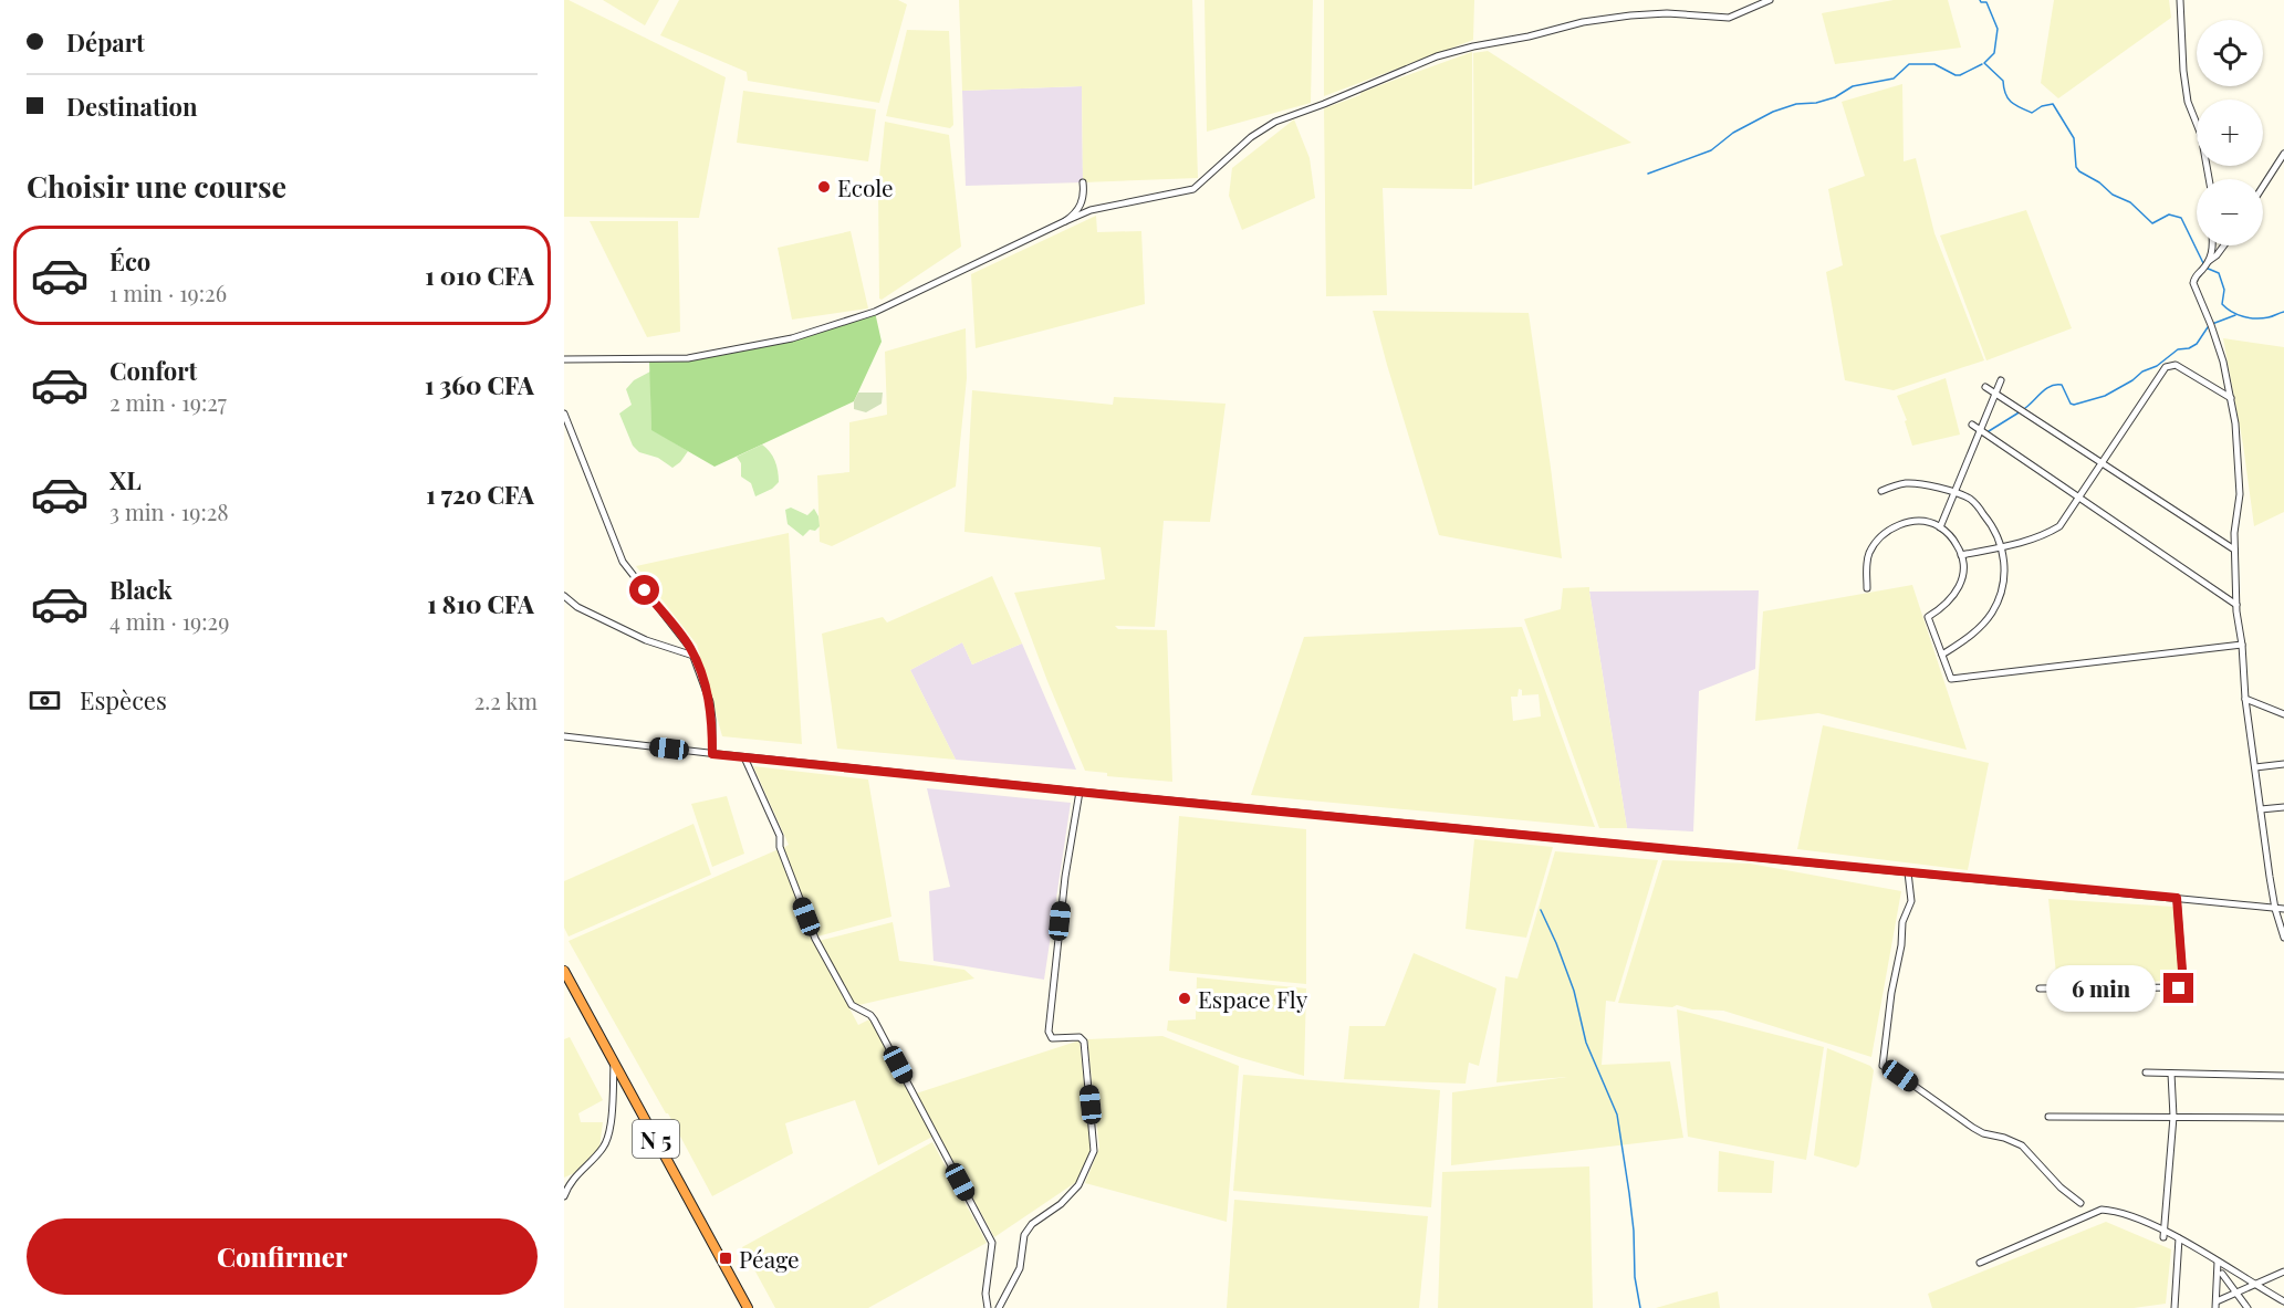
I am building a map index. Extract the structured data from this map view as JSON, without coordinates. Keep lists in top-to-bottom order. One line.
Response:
{"streets":{"highway":["N 5"]},"places":{"other":["Ecole","Espace Fly"],"transit":["Péage"]},"page":{"banner":["Départ","Destination"],"map_buttons":["+","−"],"heading":"Choisir une course","list":[{"name":"Éco","note":"1 min · 19:26","value":"1 010 CFA"},{"name":"Confort","note":"2 min · 19:27","value":"1 360 CFA"},{"name":"XL","note":"3 min · 19:28","value":"1 720 CFA"},{"name":"Black","note":"4 min · 19:29","value":"1 810 CFA"}],"pay":["Espèces","2.2 km"],"bubble":"6 min","buttons":"Confirmer"}}
